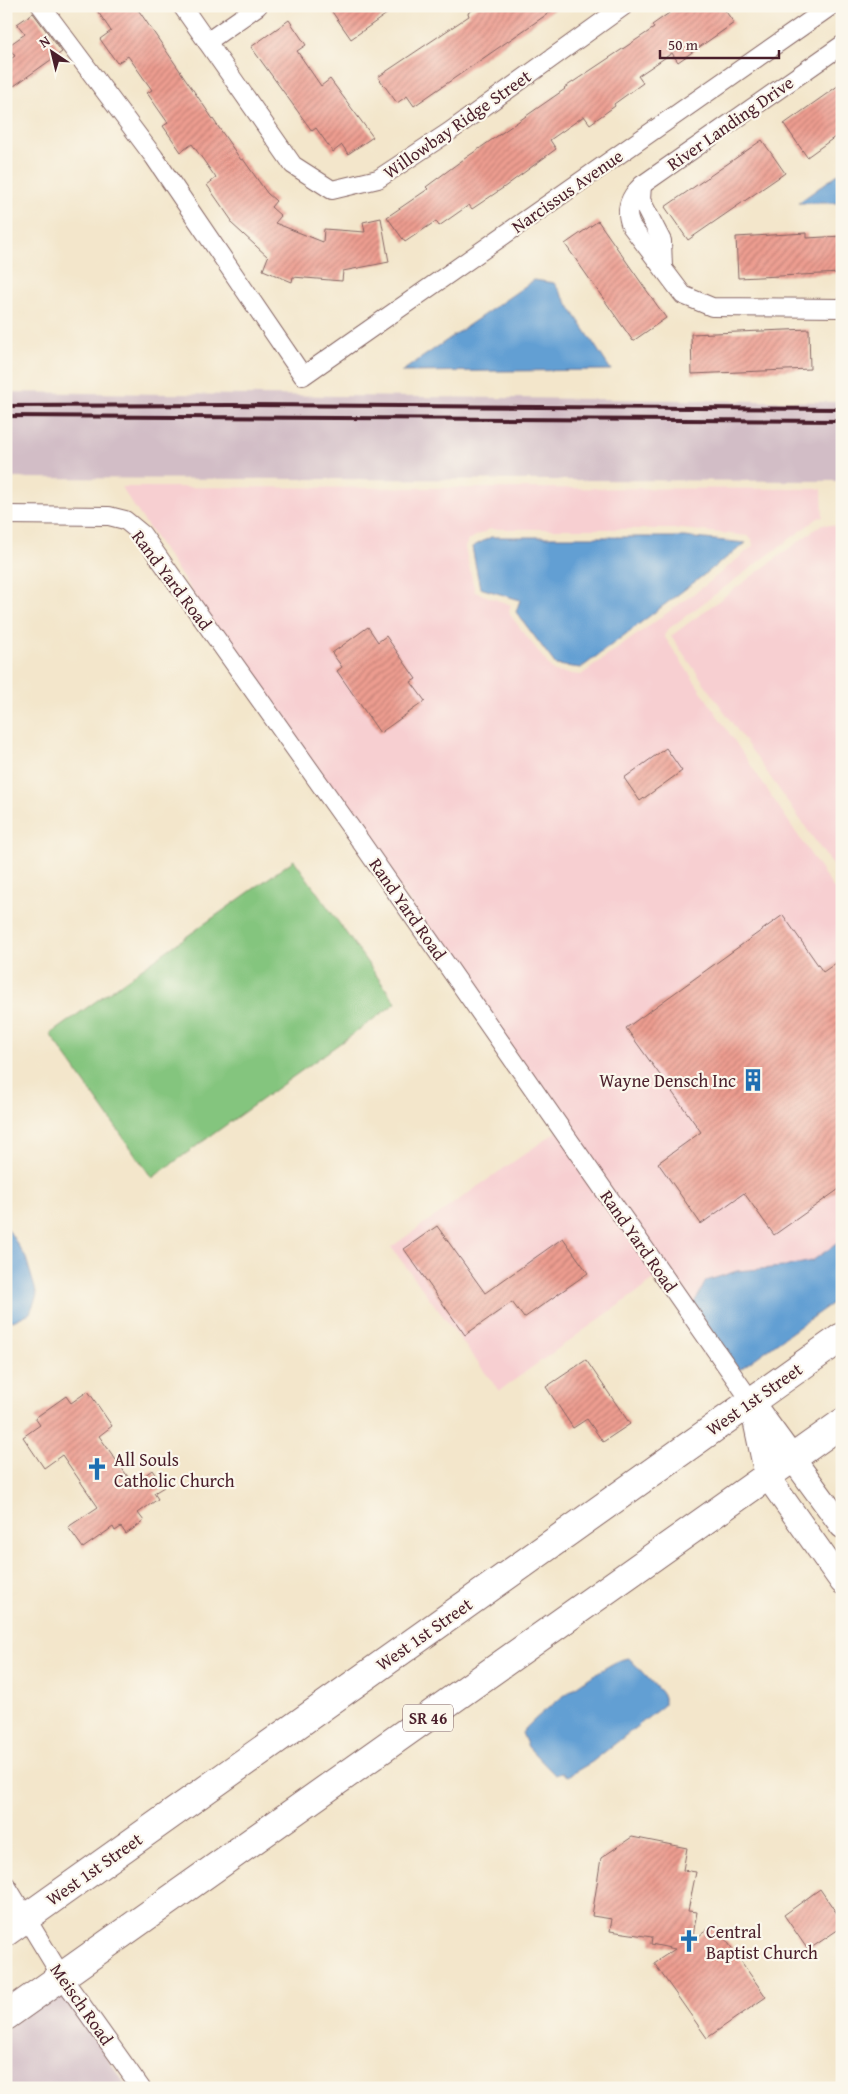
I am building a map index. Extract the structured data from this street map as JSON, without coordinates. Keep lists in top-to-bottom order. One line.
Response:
{"streets":{"main road":["West 1st Street","SR 46"],"street":["River Landing Drive","Willowbay Ridge Street","Narcissus Avenue","Rand Yard Road","Meisch Road"]},"crossings":[["Rand Yard Road","West 1st Street"],["West 1st Street","Meisch Road"],["SR 46","Meisch Road"]],"places":{"building":["Wayne Densch Inc"],"church":["All Souls Catholic Church","Central Baptist Church"]},"scale_bar":"50 m","north":"top left"}
